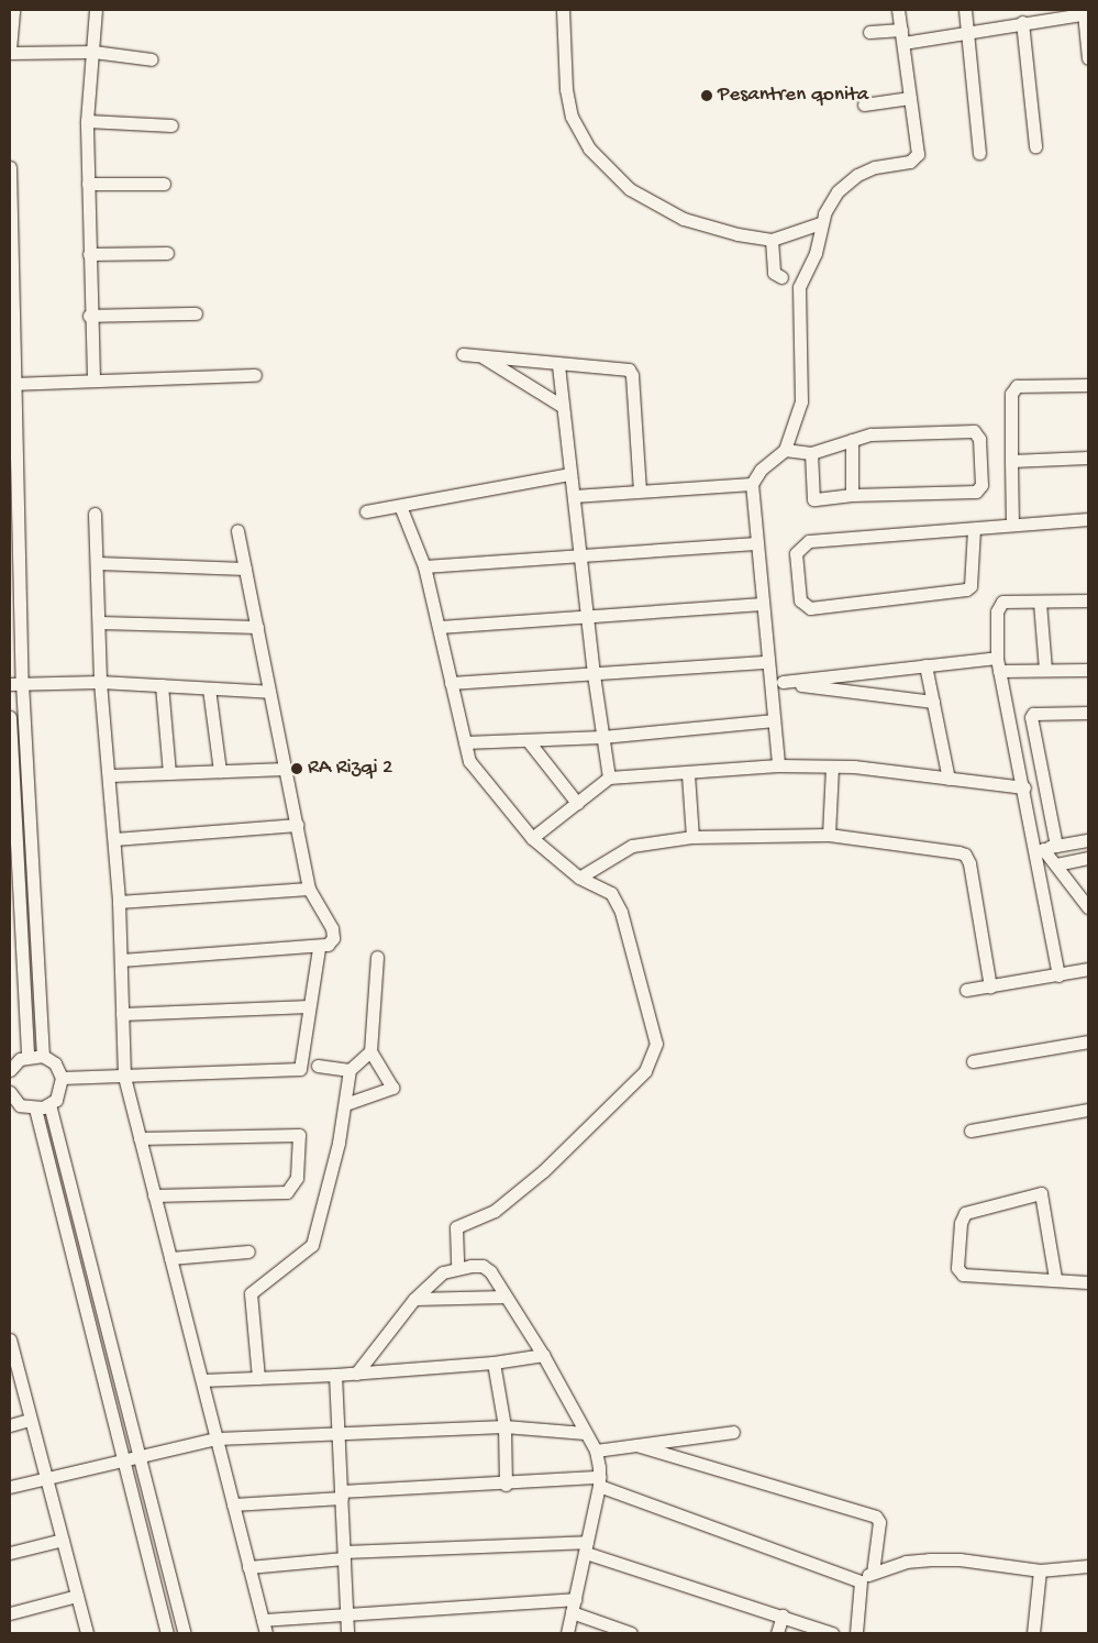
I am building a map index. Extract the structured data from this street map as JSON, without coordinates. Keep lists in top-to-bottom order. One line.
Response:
{"places":["Pesantren qonita","RA Rizqi 2"]}
